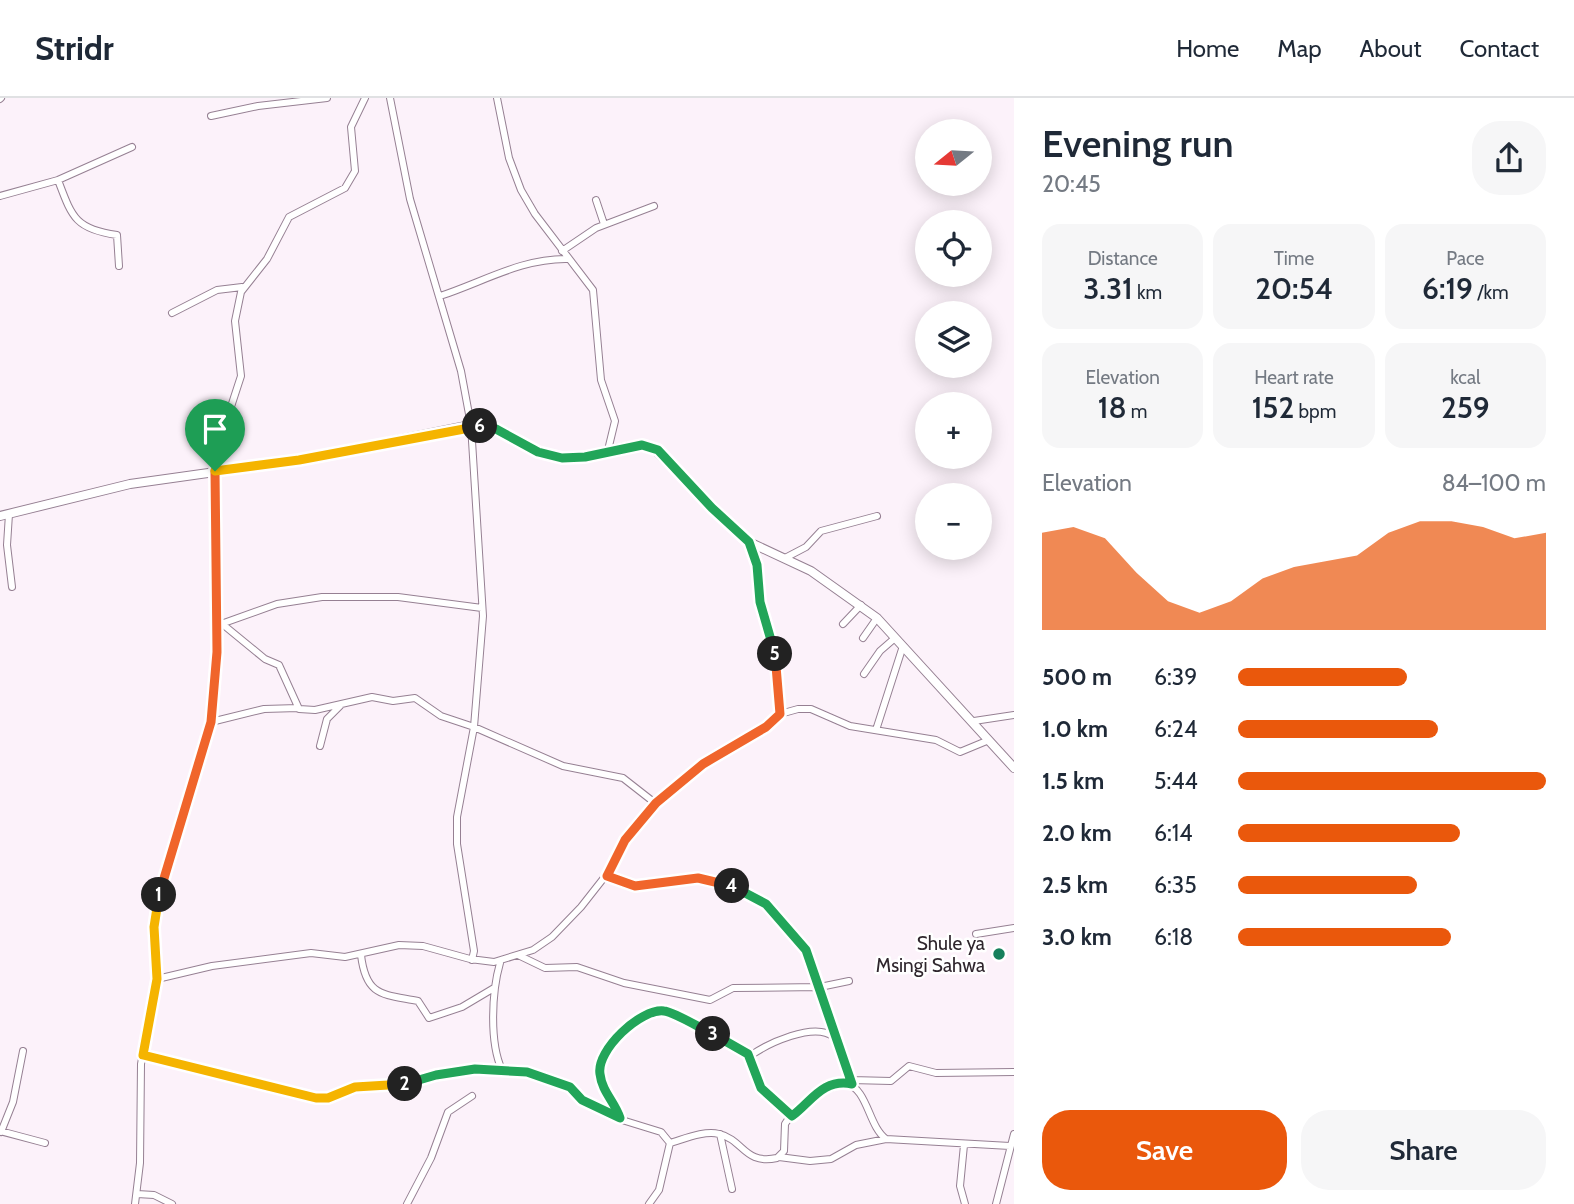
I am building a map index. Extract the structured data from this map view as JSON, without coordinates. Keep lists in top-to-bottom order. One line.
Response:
{"places":["Shule ya Msingi Sahwa"],"north":"left","page":{"header":"Stridr","nav":["Home","Map","About","Contact"],"heading":["Evening run","20:45"],"map_buttons":["+","−"],"stats":[["Distance","3.31 km"],["Time","20:54"],["Pace","6:19 /km"],["Elevation","18 m"],["Heart rate","152 bpm"],["kcal","259"]],"pins":["6","5","4","1","3","2"],"chart":["Elevation","84–100 m"],"list":[{"name":"500 m","note":"6:39"},{"name":"1.0 km","note":"6:24"},{"name":"1.5 km","note":"5:44"},{"name":"2.0 km","note":"6:14"},{"name":"2.5 km","note":"6:35"},{"name":"3.0 km","note":"6:18"}],"buttons":["Save","Share"]}}
